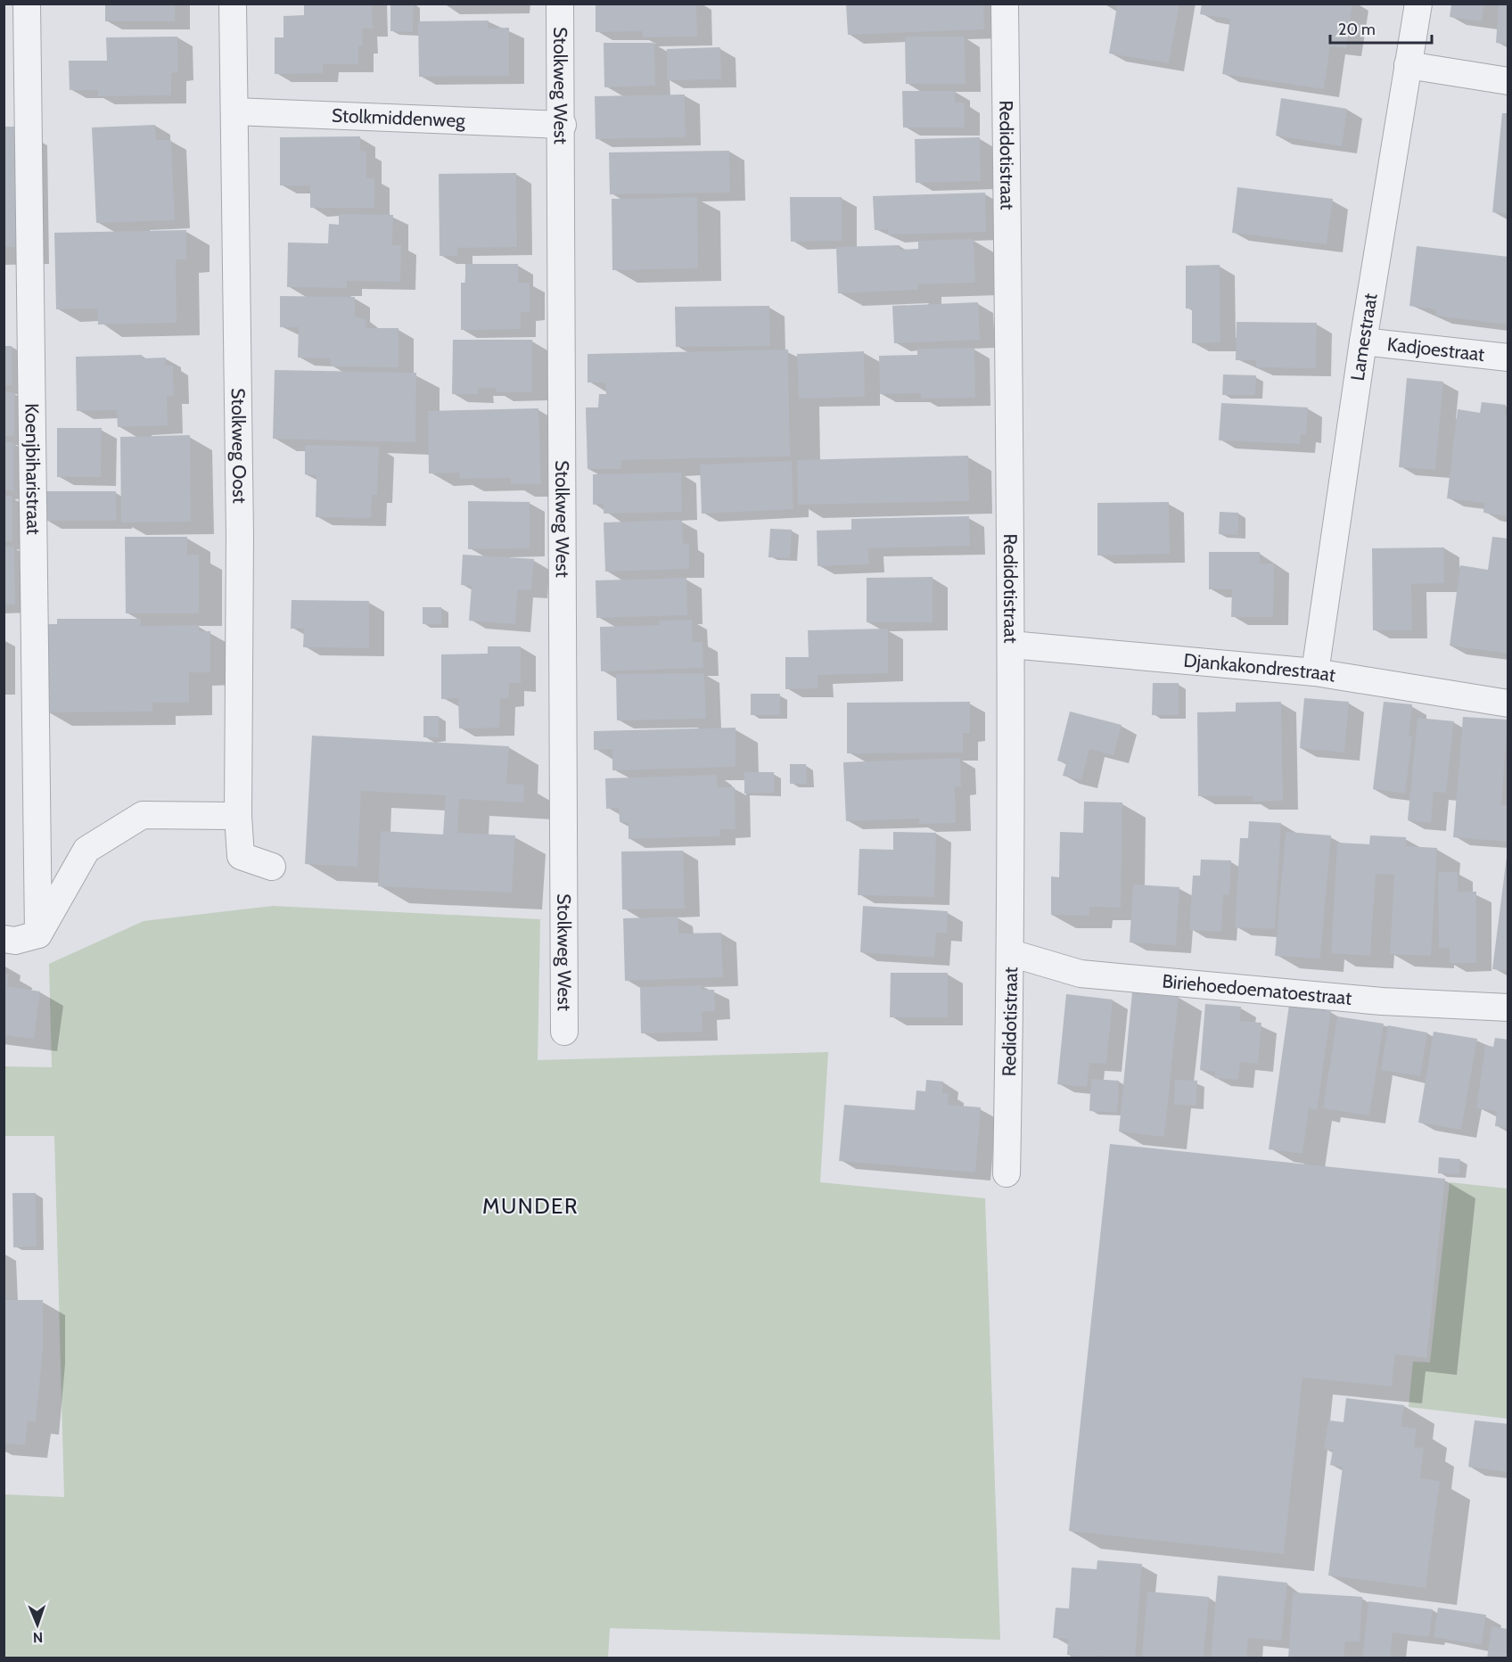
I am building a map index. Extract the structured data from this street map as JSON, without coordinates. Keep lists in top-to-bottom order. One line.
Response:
{"streets":{"street":["Stolkweg West","Stolkmiddenweg","Redidotistraat","Lamestraat","Kadjoestraat","Stolkweg Oost","Koenjbiharistraat","Djankakondrestraat","Biriehoedoematoestraat"]},"crossings":[["Stolkweg West","Stolkmiddenweg"],["Stolkmiddenweg","Stolkweg Oost"],["Redidotistraat","Djankakondrestraat"],["Redidotistraat","Biriehoedoematoestraat"],["Lamestraat","Kadjoestraat"],["Lamestraat","Djankakondrestraat"]],"districts":["MUNDER"],"scale_bar":"20 m","north":"bottom"}
